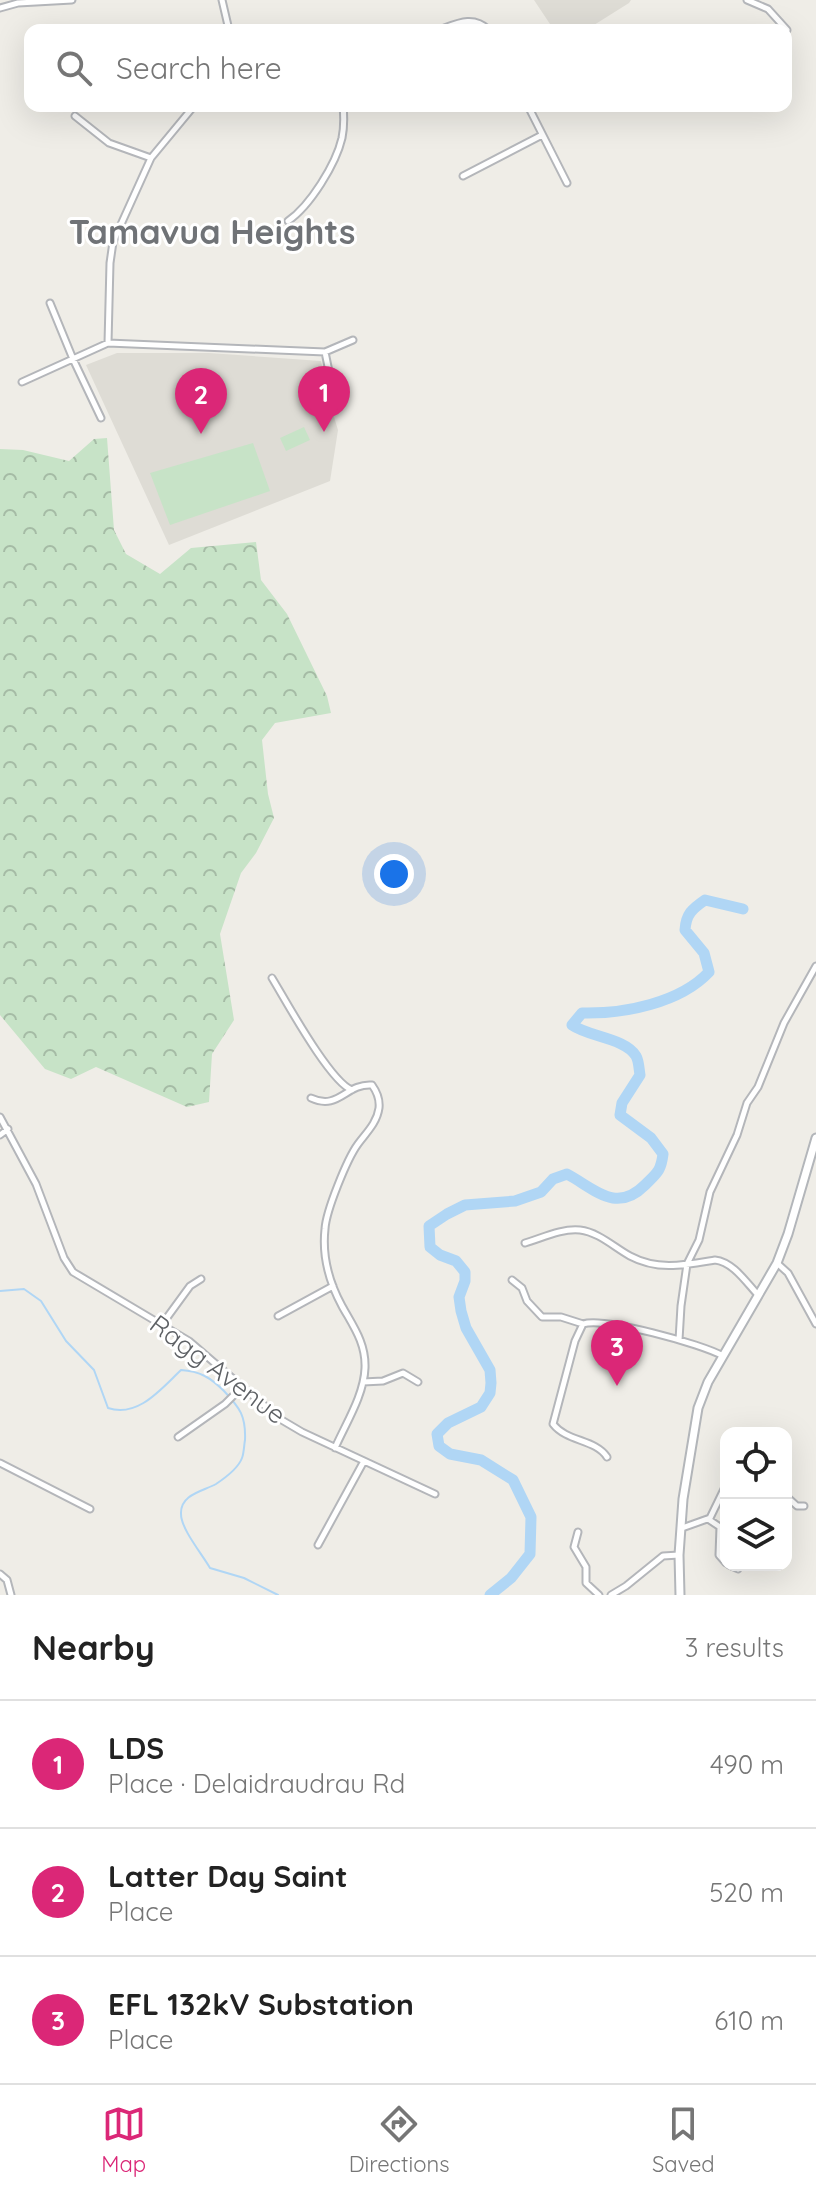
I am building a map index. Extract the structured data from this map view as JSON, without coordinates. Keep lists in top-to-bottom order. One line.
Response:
{"streets":{"street":["Ragg Avenue"]},"districts":["Tamavua Heights"],"page":{"search":"Search here","pins":["1","2","3"],"heading":["Nearby","3 results"],"list":[{"mark":"1","name":"LDS","note":"Place · Delaidraudrau Rd","value":"490 m"},{"mark":"2","name":"Latter Day Saint","note":"Place","value":"520 m"},{"mark":"3","name":"EFL 132kV Substation","note":"Place","value":"610 m"}],"nav":["Map","Directions","Saved"]}}
